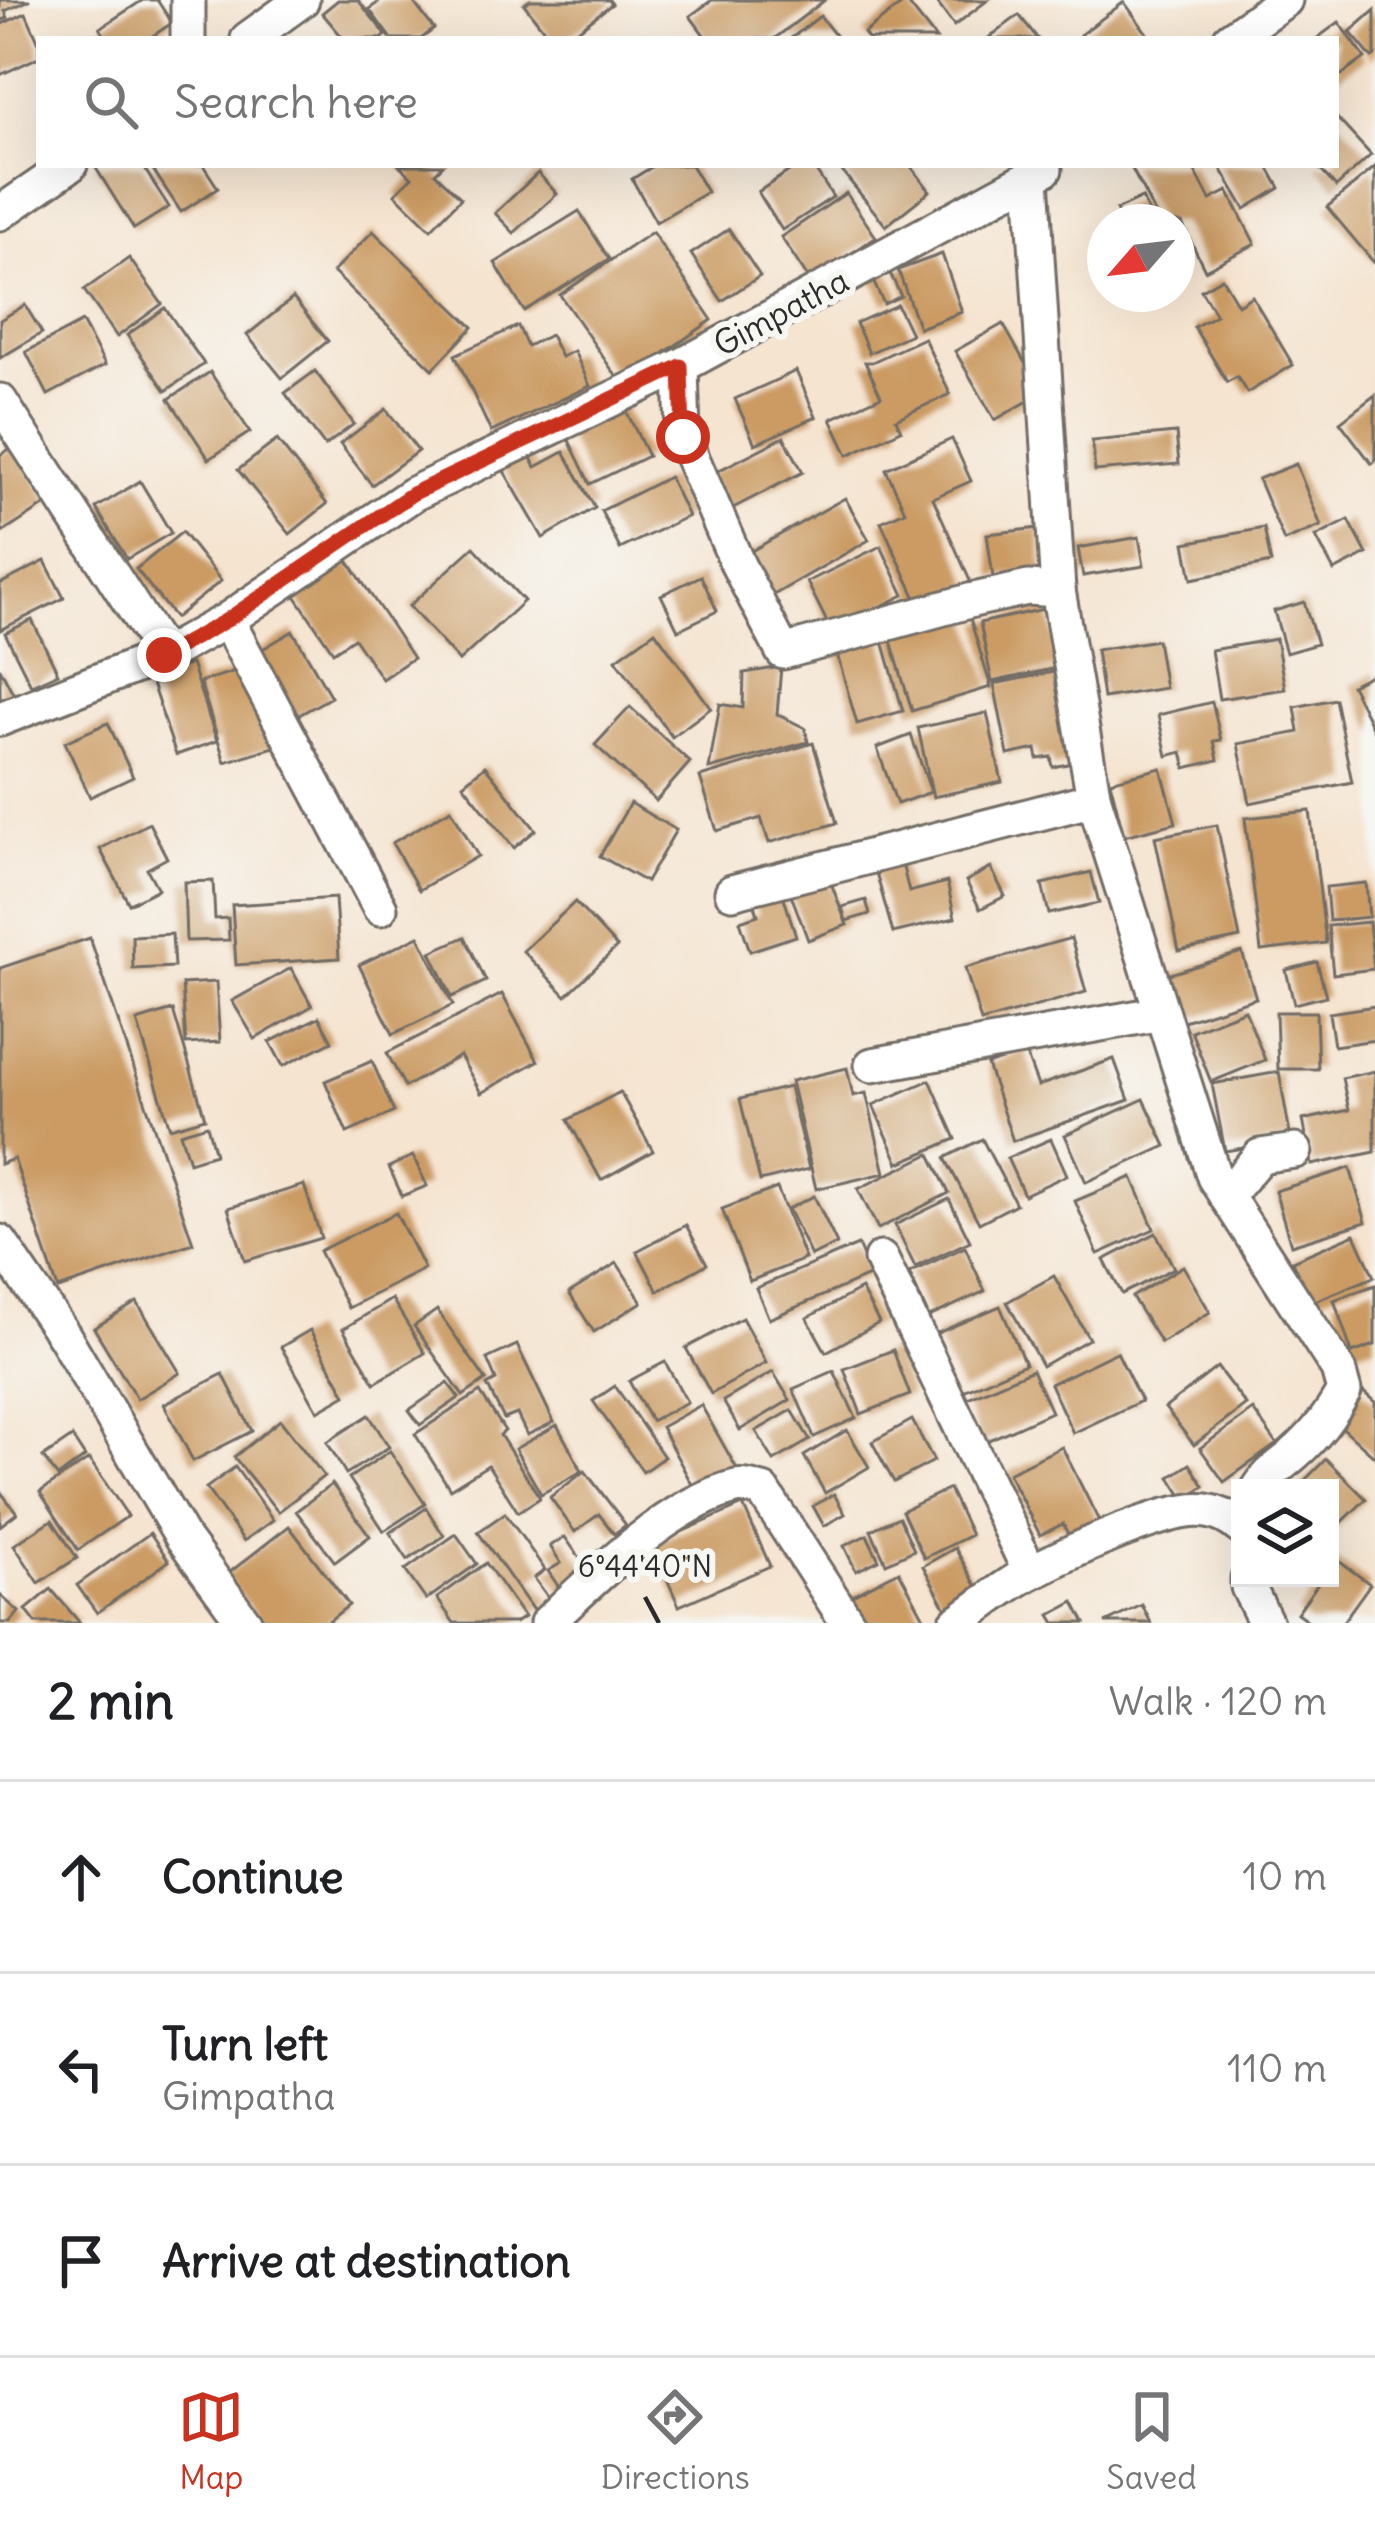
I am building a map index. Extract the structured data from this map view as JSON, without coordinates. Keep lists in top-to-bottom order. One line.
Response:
{"streets":{"street":["Gimpatha"]},"north":"bottom left","page":{"search":"Search here","heading":["2 min","Walk · 120 m"],"list":[["Continue","10 m"],["Turn left","Gimpatha","110 m"],"Arrive at destination"],"nav":["Map","Directions","Saved"]},"coordinates":["6°44'40\"N"]}
